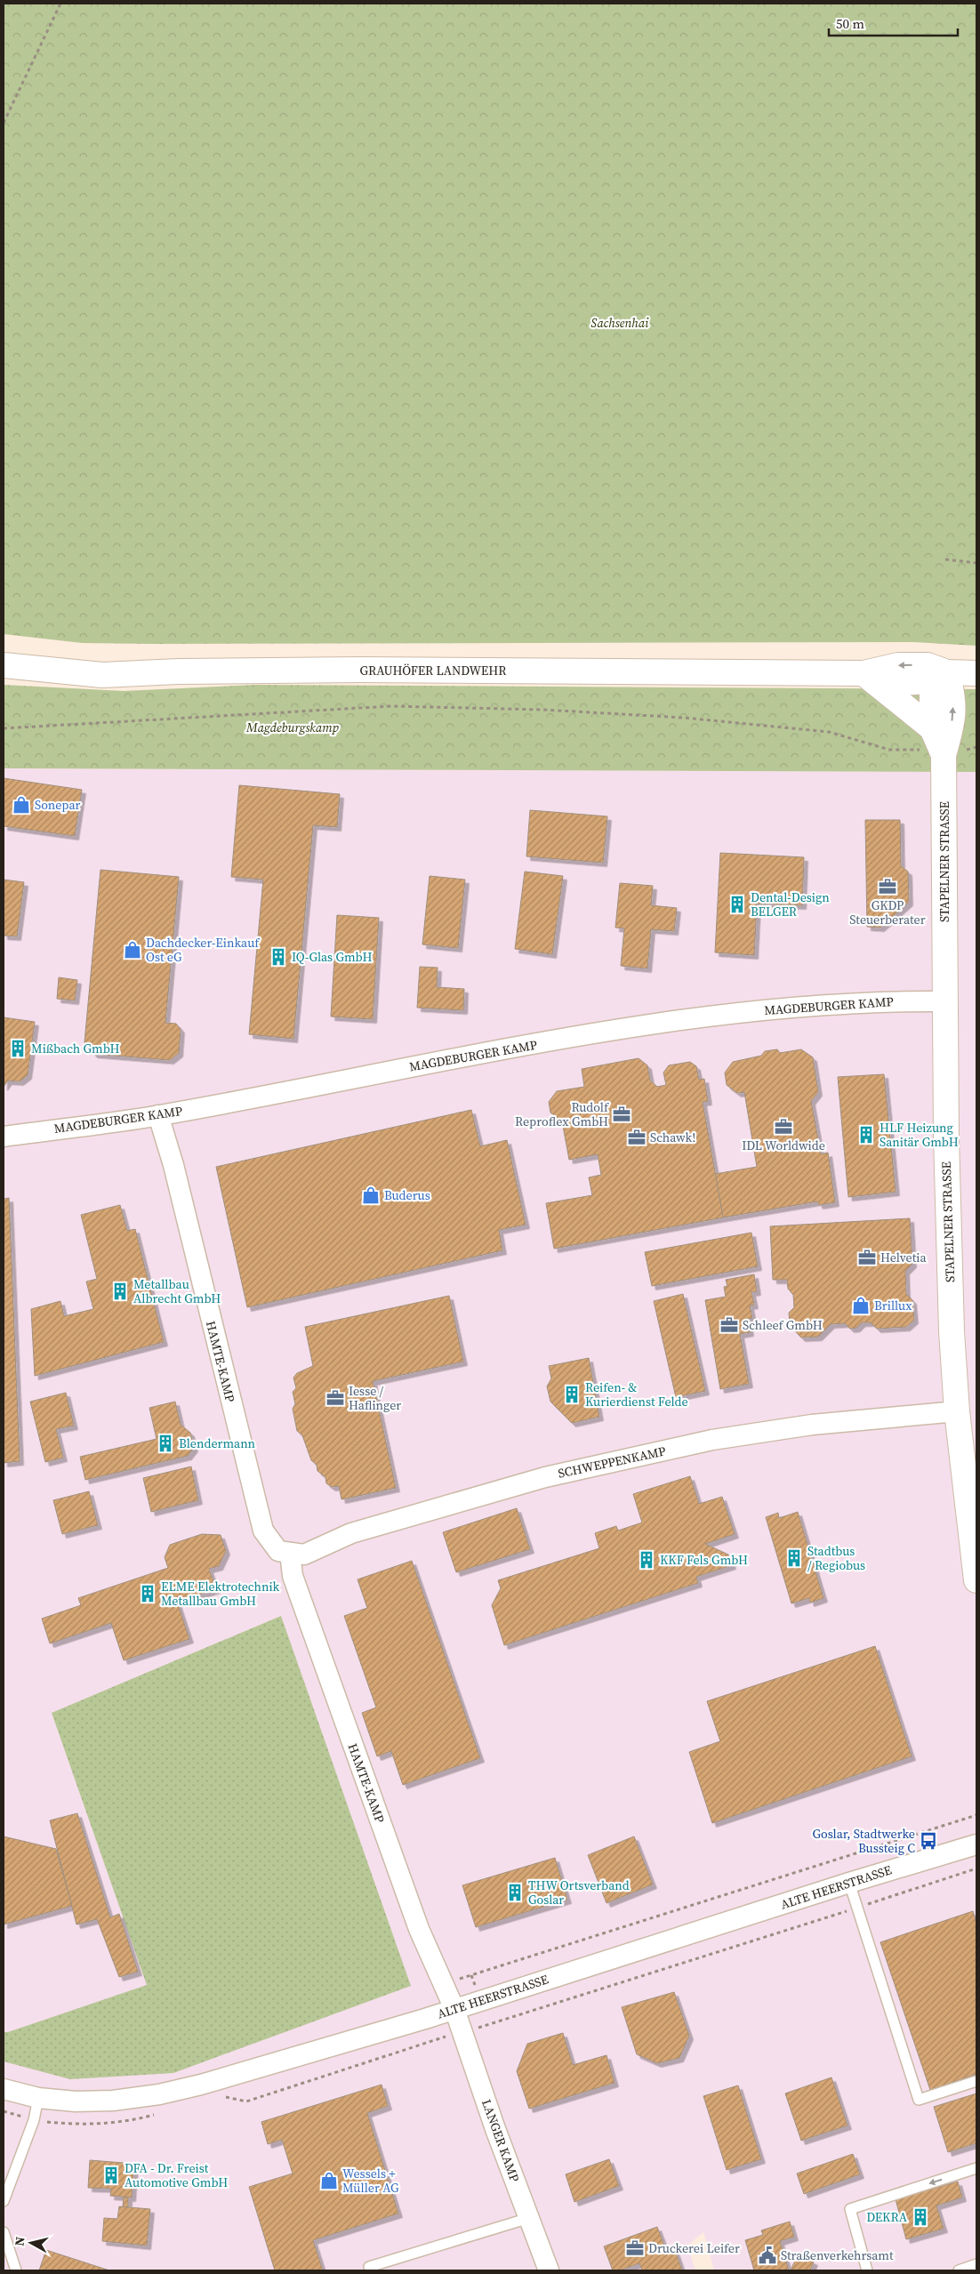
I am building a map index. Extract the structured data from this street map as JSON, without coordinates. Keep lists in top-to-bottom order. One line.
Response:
{"streets":{"street":["GRAUHÖFER LANDWEHR","STAPELNER STRASSE","MAGDEBURGER KAMP","HAMTE-KAMP","SCHWEPPENKAMP","ALTE HEERSTRASSE","LANGER KAMP"]},"crossings":[["GRAUHÖFER LANDWEHR","STAPELNER STRASSE"],["STAPELNER STRASSE","MAGDEBURGER KAMP"],["STAPELNER STRASSE","SCHWEPPENKAMP"],["MAGDEBURGER KAMP","HAMTE-KAMP"],["HAMTE-KAMP","SCHWEPPENKAMP"],["HAMTE-KAMP","ALTE HEERSTRASSE"],["HAMTE-KAMP","LANGER KAMP"],["ALTE HEERSTRASSE","LANGER KAMP"]],"parks":["Sachsenhai","Magdeburgskamp"],"places":{"shop":["Sonepar","Dachdecker-Einkauf Ost eG","Buderus","Brillux","Wessels + Müller AG"],"office":["GKDP Steuerberater","Rudolf Reproflex GmbH","IDL Worldwide","Schawk!","Helvetia","Schleef GmbH","Iesse / Haflinger","Druckerei Leifer"],"building":["Dental-Design BELGER","IQ-Glas GmbH","Mißbach GmbH","HLF Heizung Sanitär GmbH","Metallbau Albrecht GmbH","Reifen- & Kurierdienst Felde","Blendermann","Stadtbus / Regiobus","KKF Fels GmbH","ELME Elektrotechnik Metallbau GmbH","THW Ortsverband Goslar","DFA - Dr. Freist Automotive GmbH","DEKRA"],"bus stop":["Goslar, Stadtwerke Bussteig C"],"public building":["Straßenverkehrsamt"]},"scale_bar":"50 m","north":"left"}
